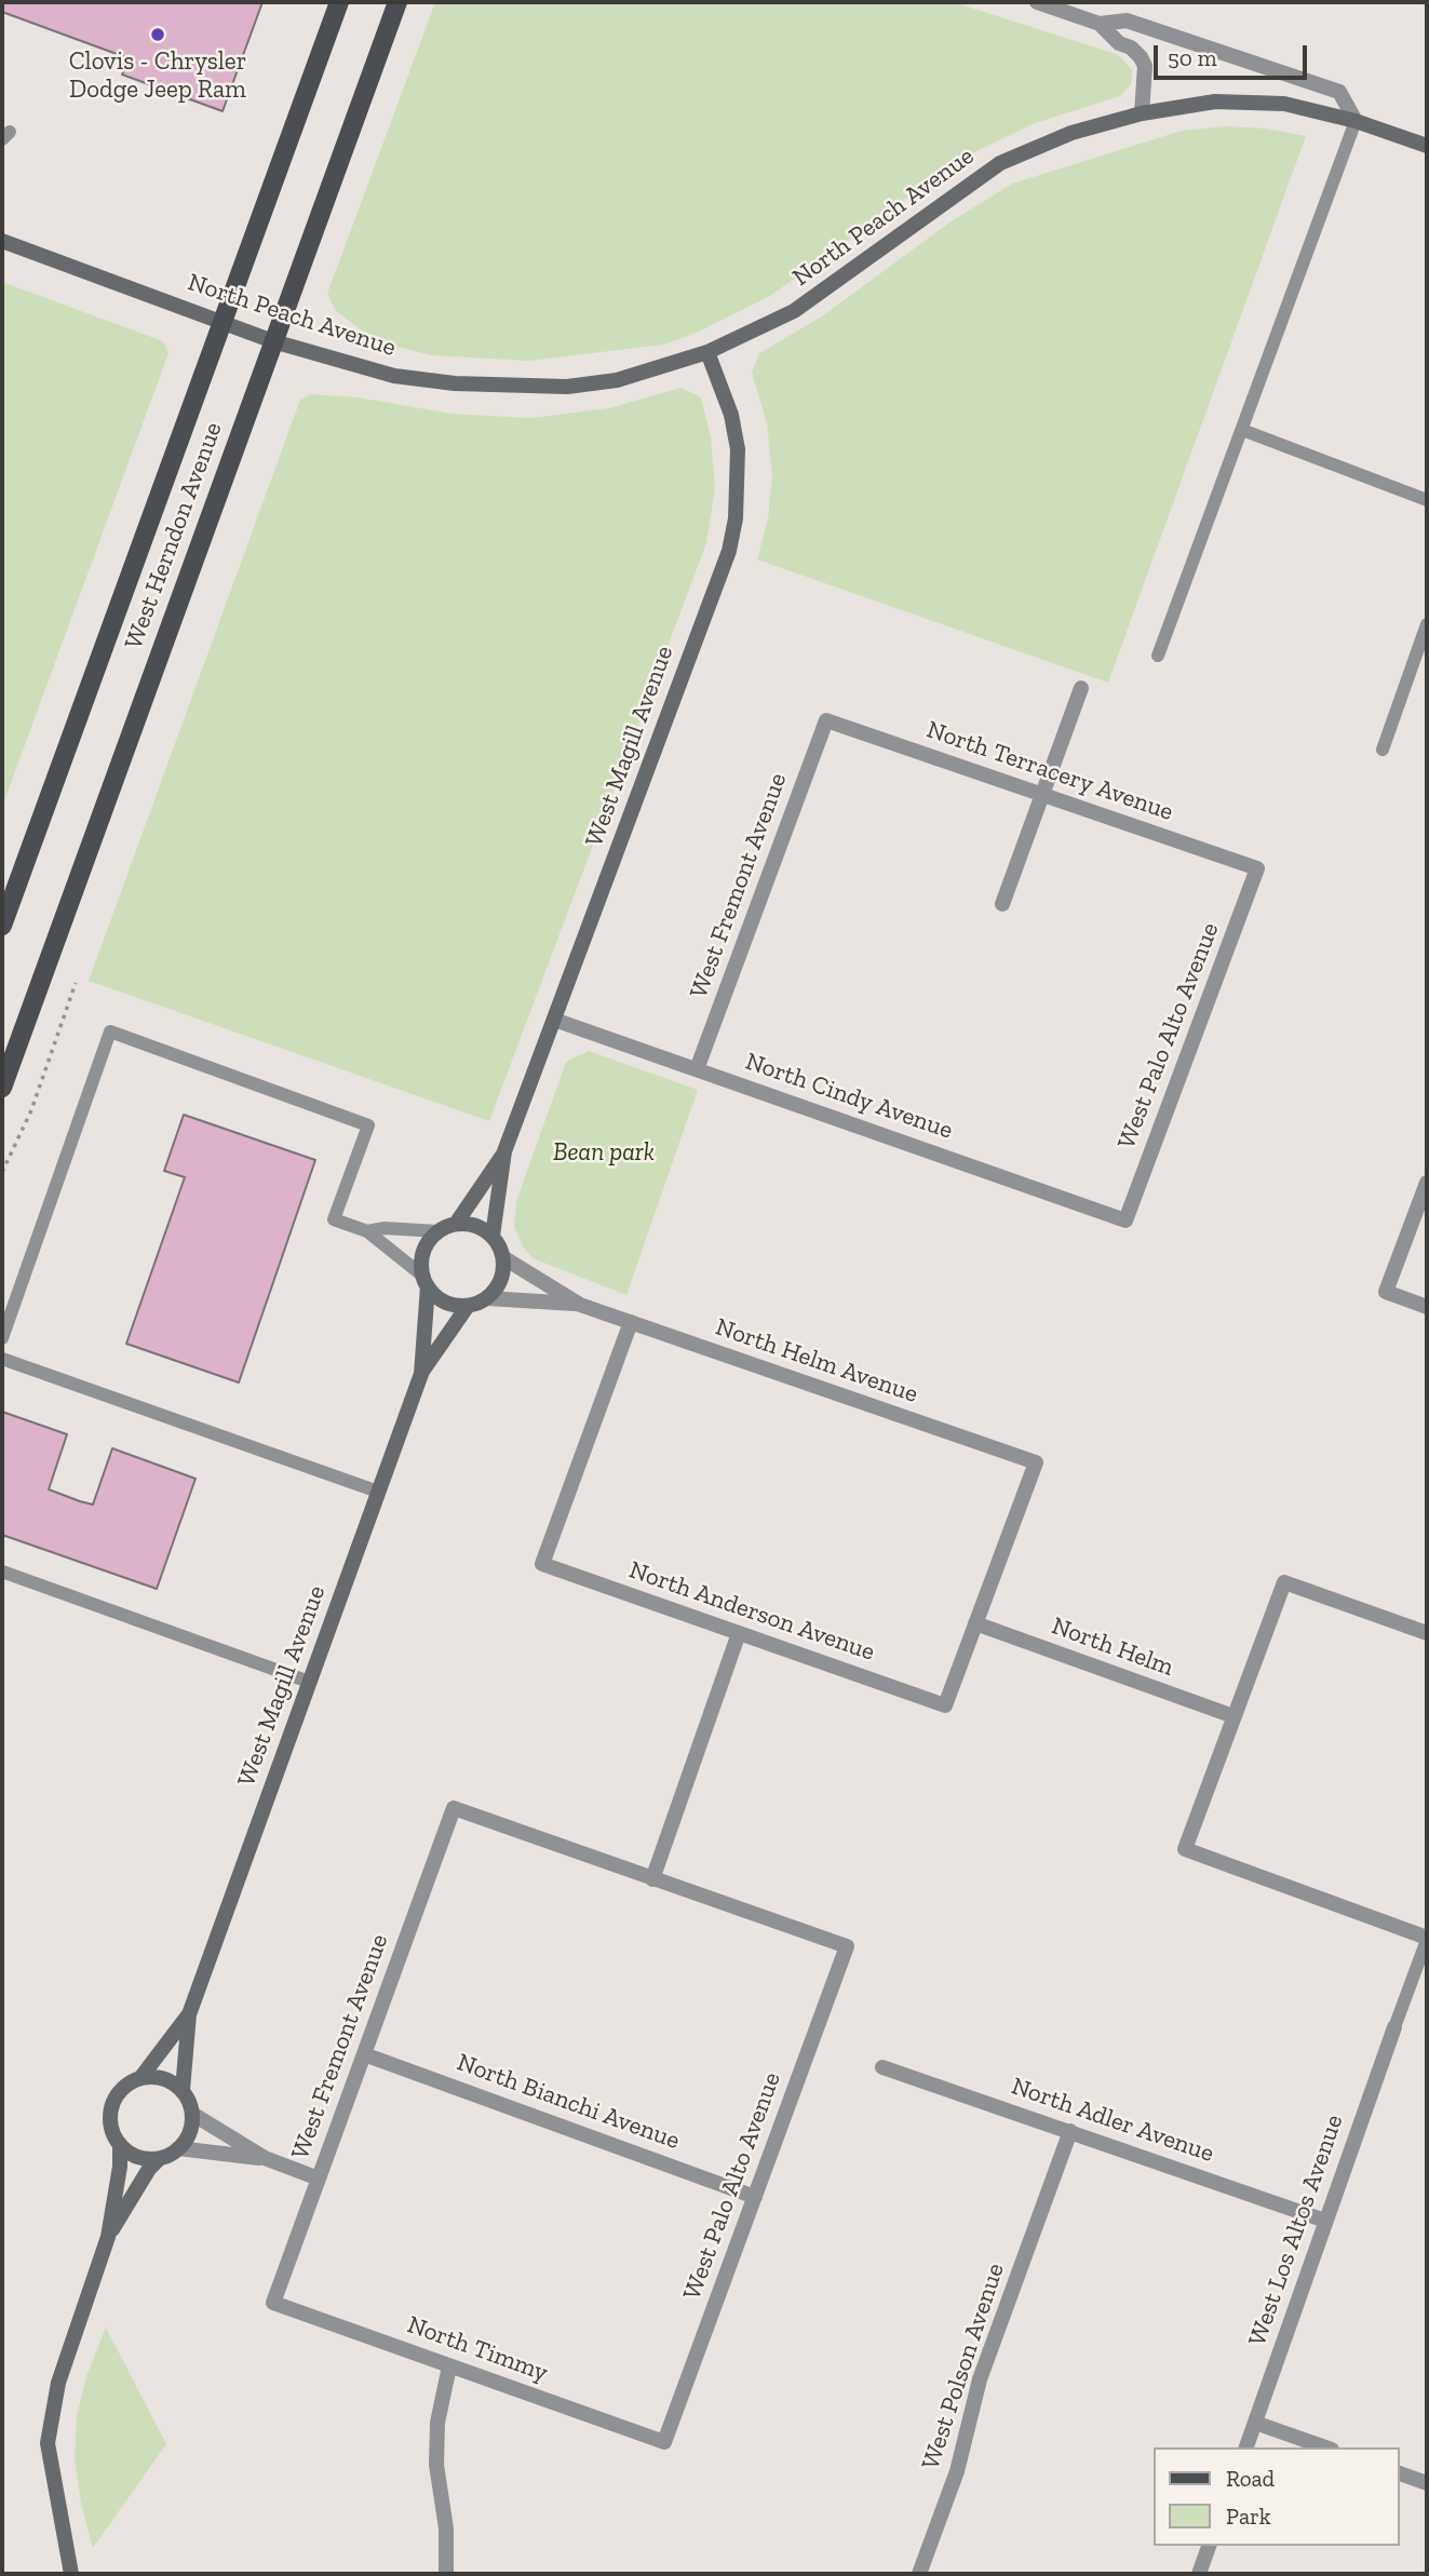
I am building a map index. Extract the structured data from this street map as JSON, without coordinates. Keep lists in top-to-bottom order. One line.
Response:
{"streets":{"main road":["West Herndon Avenue"],"street":["North Peach Avenue","West Magill Avenue","North Terracery Avenue","West Fremont Avenue","West Palo Alto Avenue","North Cindy Avenue","North Helm Avenue","North Anderson Avenue","North Helm","North Bianchi Avenue","North Adler Avenue","West Los Altos Avenue","North Timmy","West Polson Avenue"]},"crossings":[["North Peach Avenue","West Herndon Avenue"],["North Peach Avenue","West Magill Avenue"],["West Magill Avenue","North Cindy Avenue"],["West Magill Avenue","North Helm Avenue"],["North Terracery Avenue","West Fremont Avenue"],["North Terracery Avenue","West Palo Alto Avenue"],["West Fremont Avenue","West Palo Alto Avenue"],["West Fremont Avenue","North Cindy Avenue"],["West Fremont Avenue","North Bianchi Avenue"],["West Fremont Avenue","North Timmy"],["West Palo Alto Avenue","North Cindy Avenue"],["West Palo Alto Avenue","North Bianchi Avenue"],["West Palo Alto Avenue","North Timmy"],["North Helm Avenue","North Anderson Avenue"],["North Helm Avenue","North Helm"],["North Anderson Avenue","North Helm"],["North Adler Avenue","West Los Altos Avenue"],["North Adler Avenue","West Polson Avenue"]],"parks":["Bean park"],"places":["Clovis - Chrysler Dodge Jeep Ram"],"legend":["Road","Park"],"scale_bar":"50 m"}
